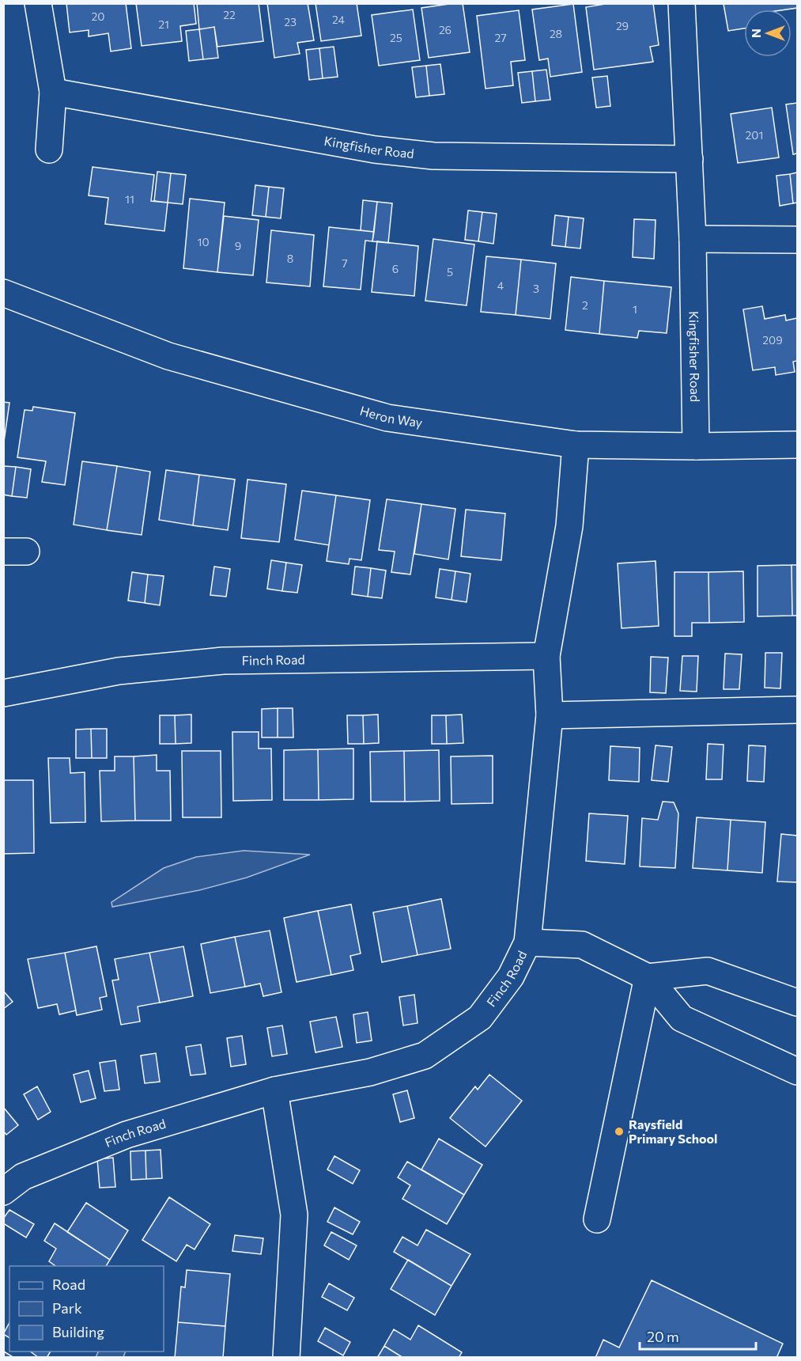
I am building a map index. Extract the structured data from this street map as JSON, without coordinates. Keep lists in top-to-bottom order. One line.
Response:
{"streets":{"street":["Kingfisher Road","Heron Way","Finch Road"]},"crossings":[["Kingfisher Road","Heron Way"],["Heron Way","Finch Road"]],"places":["Raysfield Primary School"],"house_numbers":["22","20","24","23","21","29","26","28","25","27","201","11","10","9","8","7","6","5","4","3","2","1","209"],"legend":["Road","Park","Building"],"scale_bar":"20 m","north":"left"}
